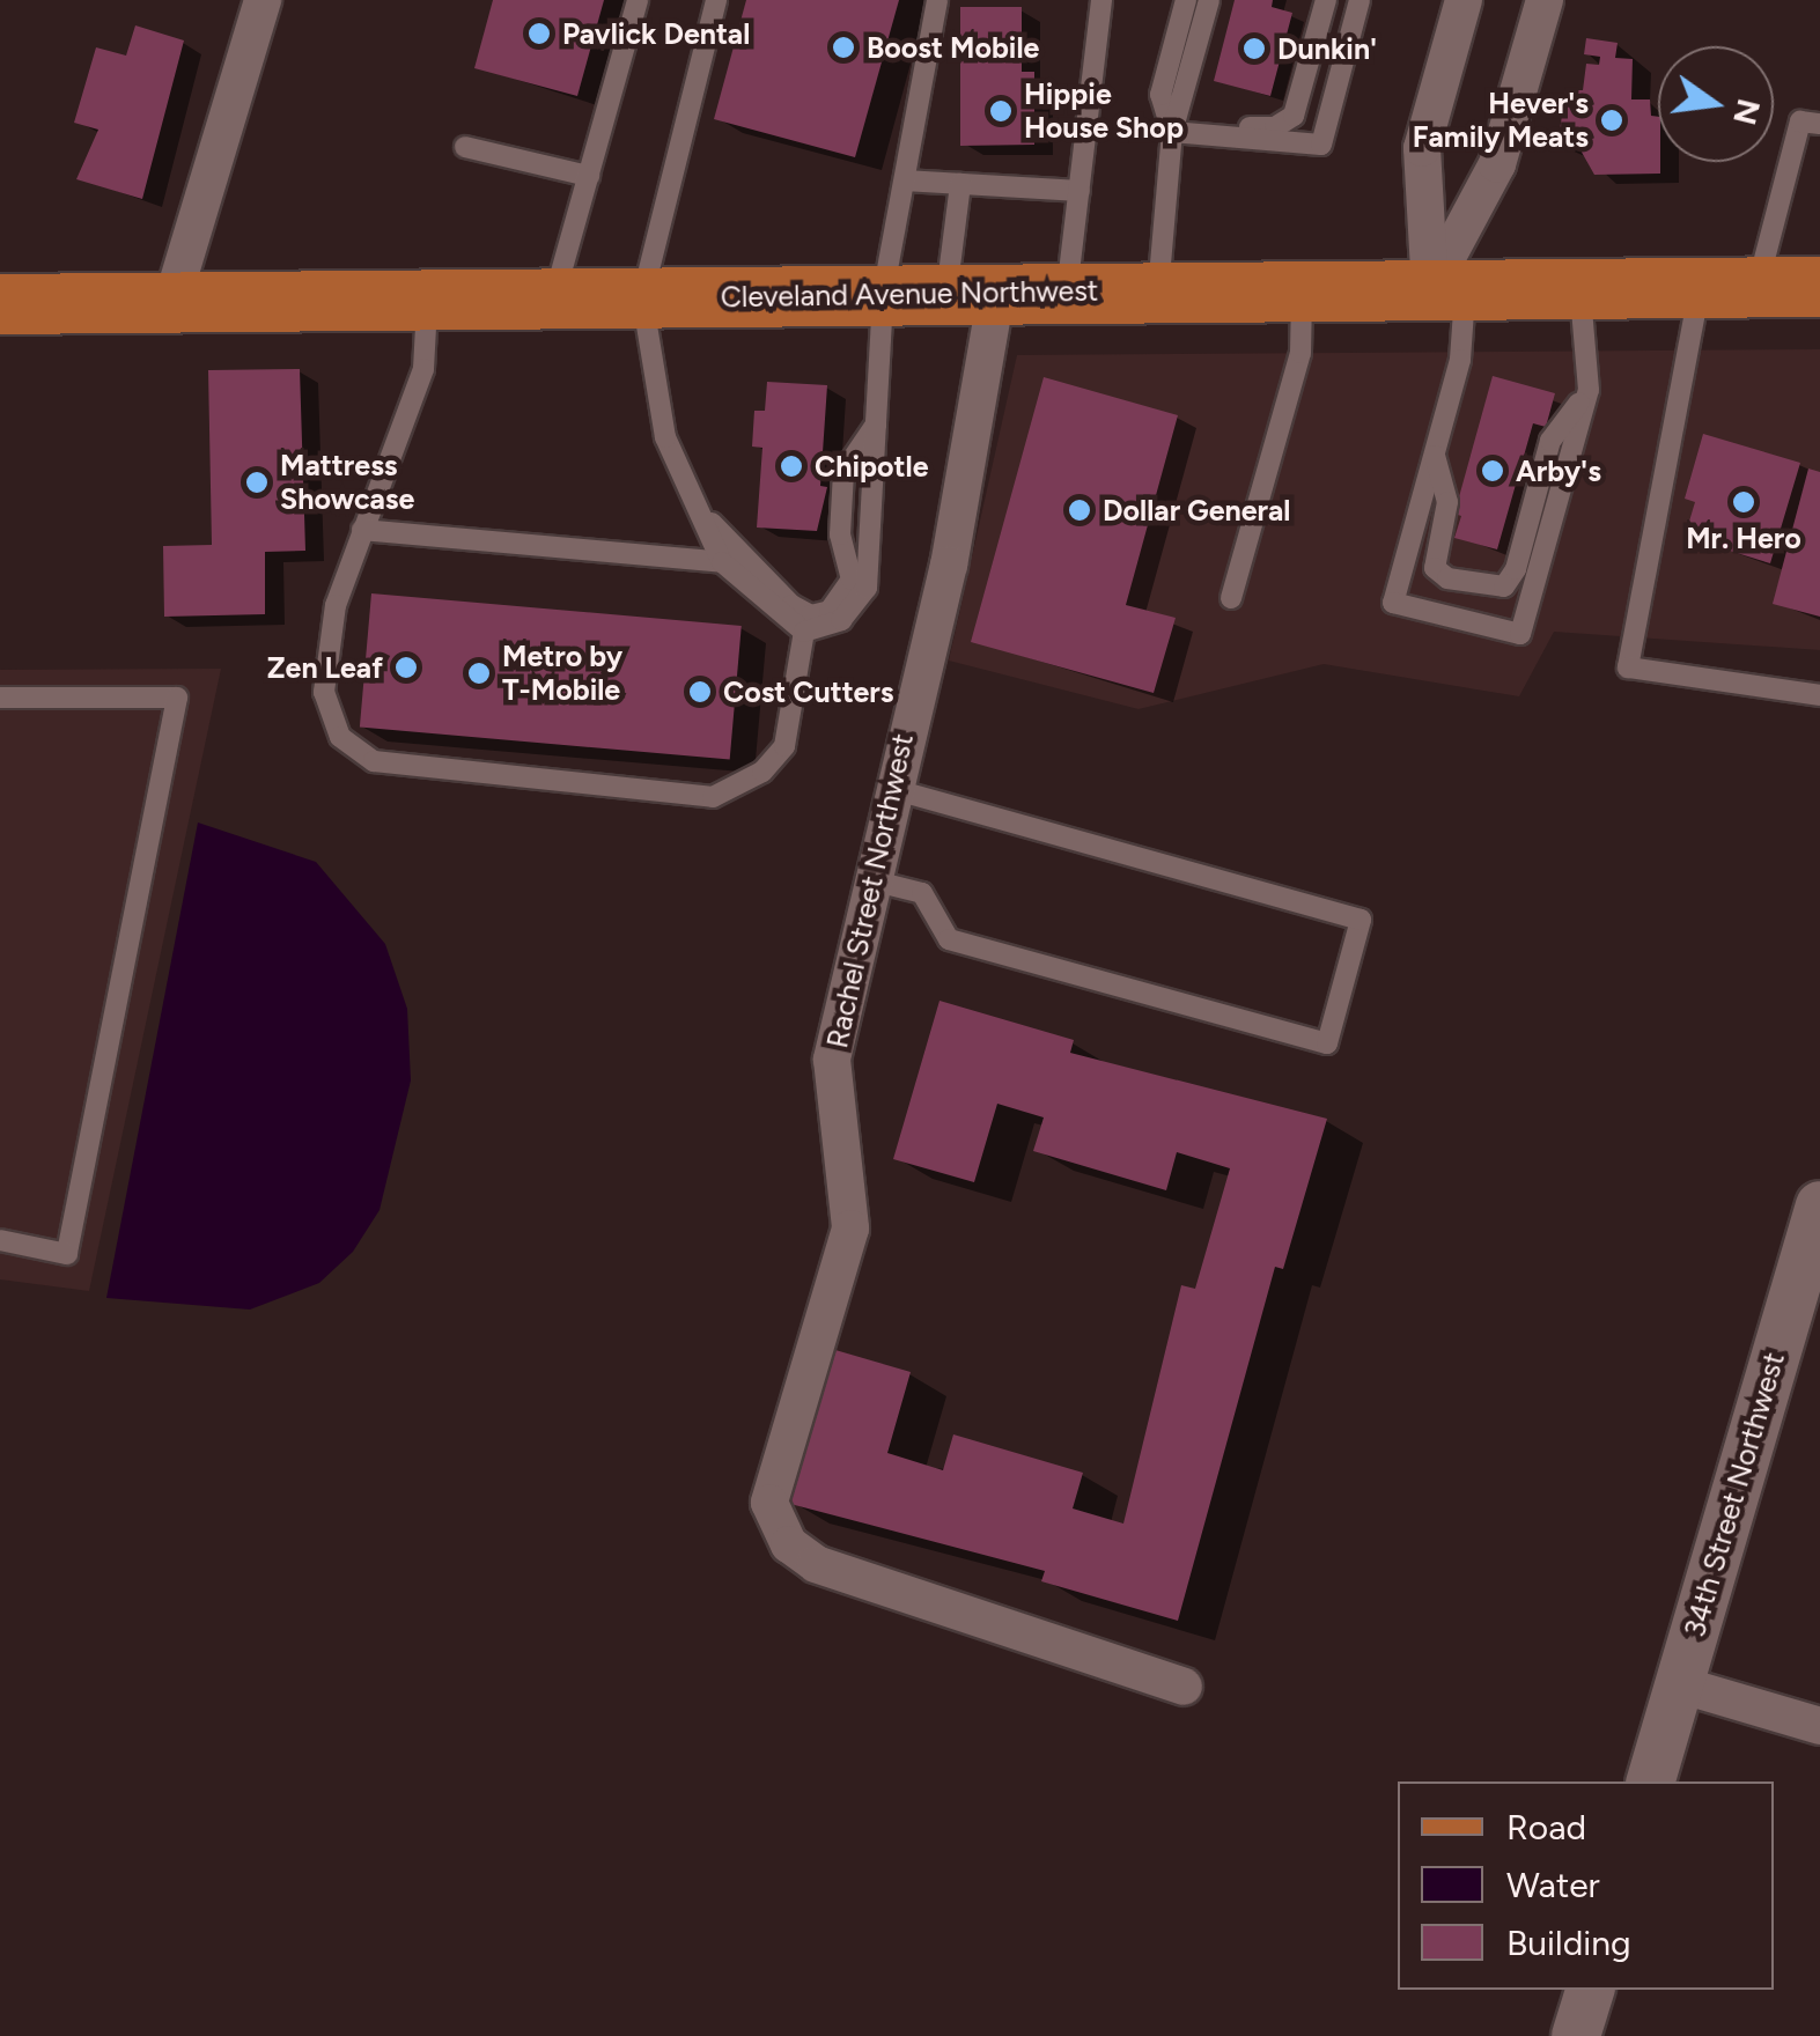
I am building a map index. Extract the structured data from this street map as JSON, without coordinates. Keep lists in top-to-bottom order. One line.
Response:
{"streets":{"main road":["Cleveland Avenue Northwest"],"street":["Rachel Street Northwest","34th Street Northwest"]},"crossings":[["Cleveland Avenue Northwest","Rachel Street Northwest"]],"places":["Pavlick Dental","Boost Mobile","Dunkin'","Hippie House Shop","Hever's Family Meats","Chipotle","Arby's","Mattress Showcase","Mr. Hero","Dollar General","Zen Leaf","Metro by T-Mobile","Cost Cutters"],"legend":["Road","Water","Building"],"north":"right"}
